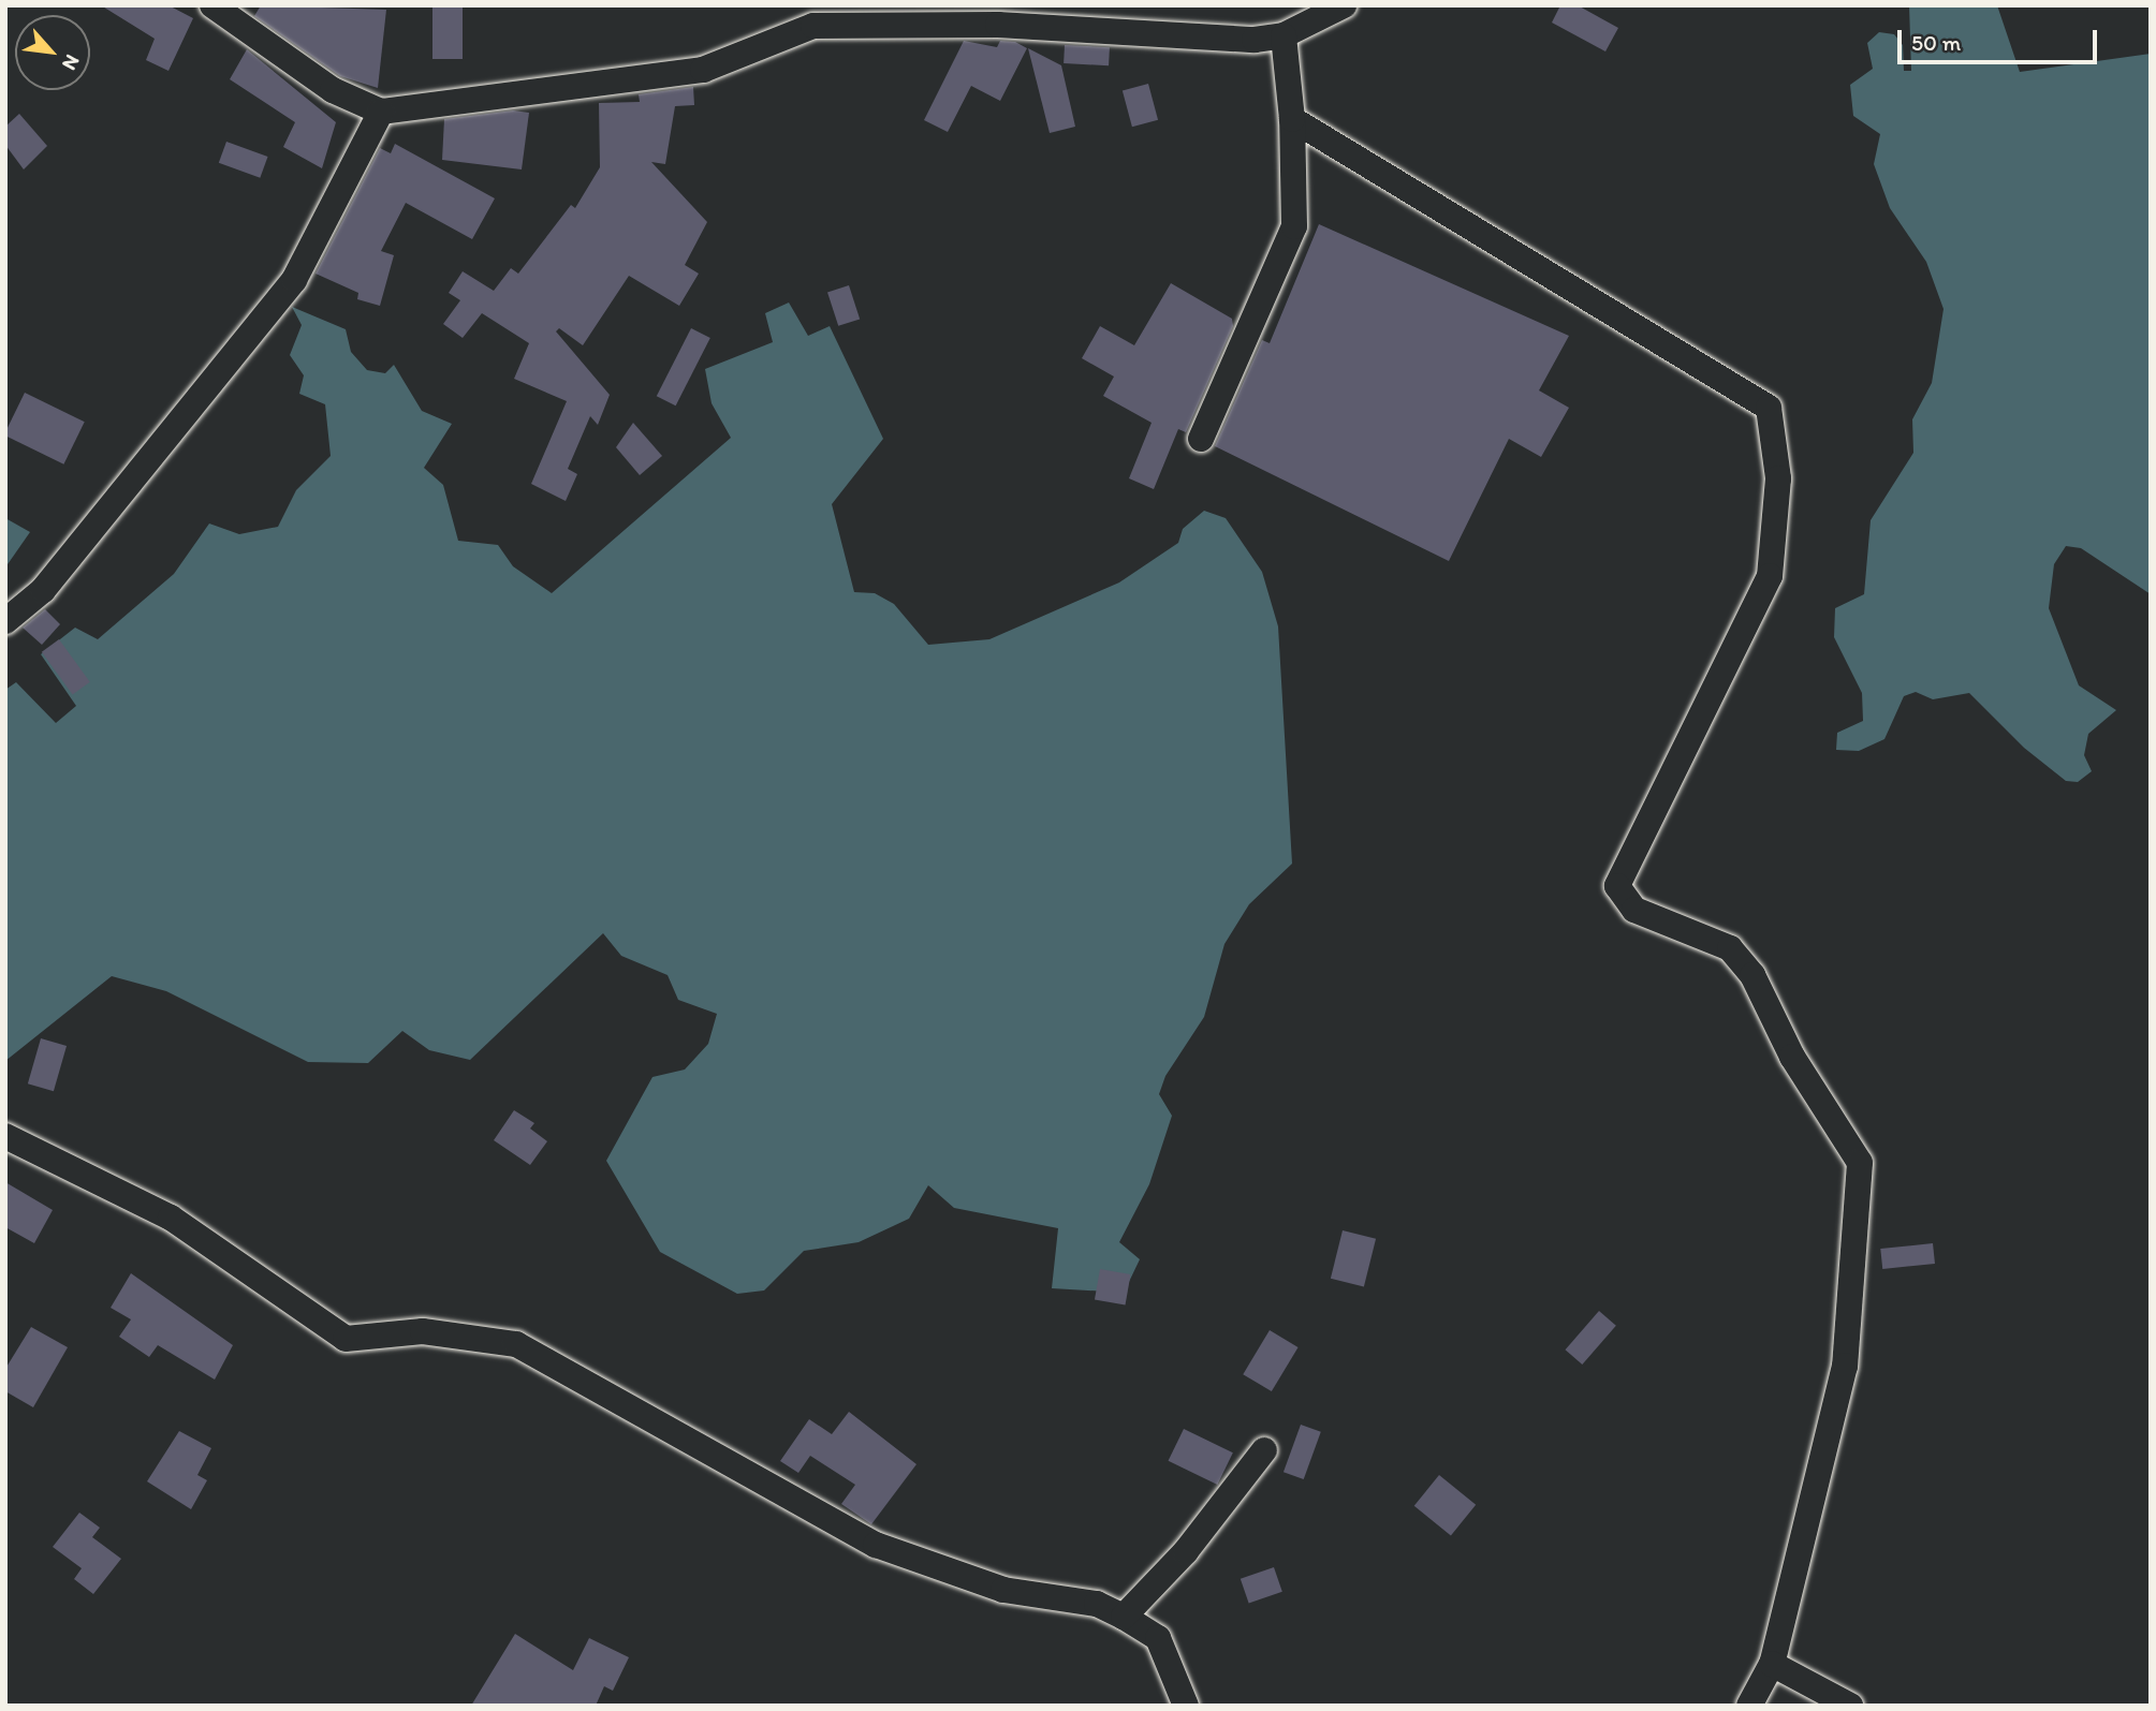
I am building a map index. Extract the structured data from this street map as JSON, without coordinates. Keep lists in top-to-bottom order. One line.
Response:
{"scale_bar":"50 m","north":"bottom right"}
